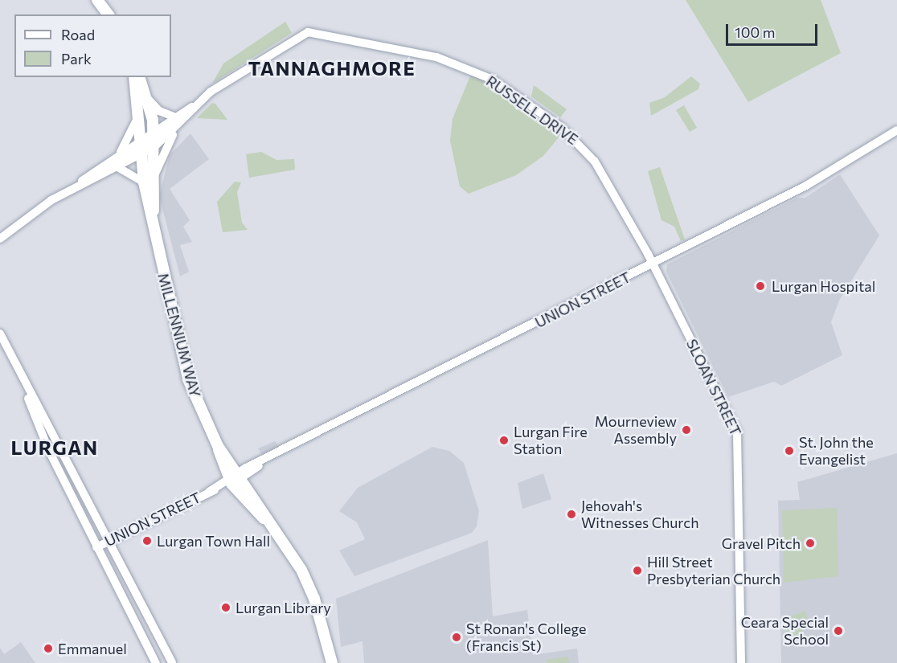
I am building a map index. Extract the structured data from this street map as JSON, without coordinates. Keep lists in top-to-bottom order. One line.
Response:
{"streets":{"highway":["MILLENNIUM WAY"],"street":["RUSSELL DRIVE","UNION STREET","SLOAN STREET"]},"crossings":[["RUSSELL DRIVE","UNION STREET"],["RUSSELL DRIVE","SLOAN STREET"],["UNION STREET","MILLENNIUM WAY"],["UNION STREET","SLOAN STREET"]],"districts":["TANNAGHMORE","LURGAN"],"places":["Lurgan Hospital","Mourneview Assembly","Lurgan Fire Station","St. John the Evangelist","Jehovah's Witnesses Church","Lurgan Town Hall","Gravel Pitch","Hill Street Presbyterian Church","Lurgan Library","Ceara Special School","St Ronan's College (Francis St)","Emmanuel"],"legend":["Road","Park"],"scale_bar":"100 m"}
